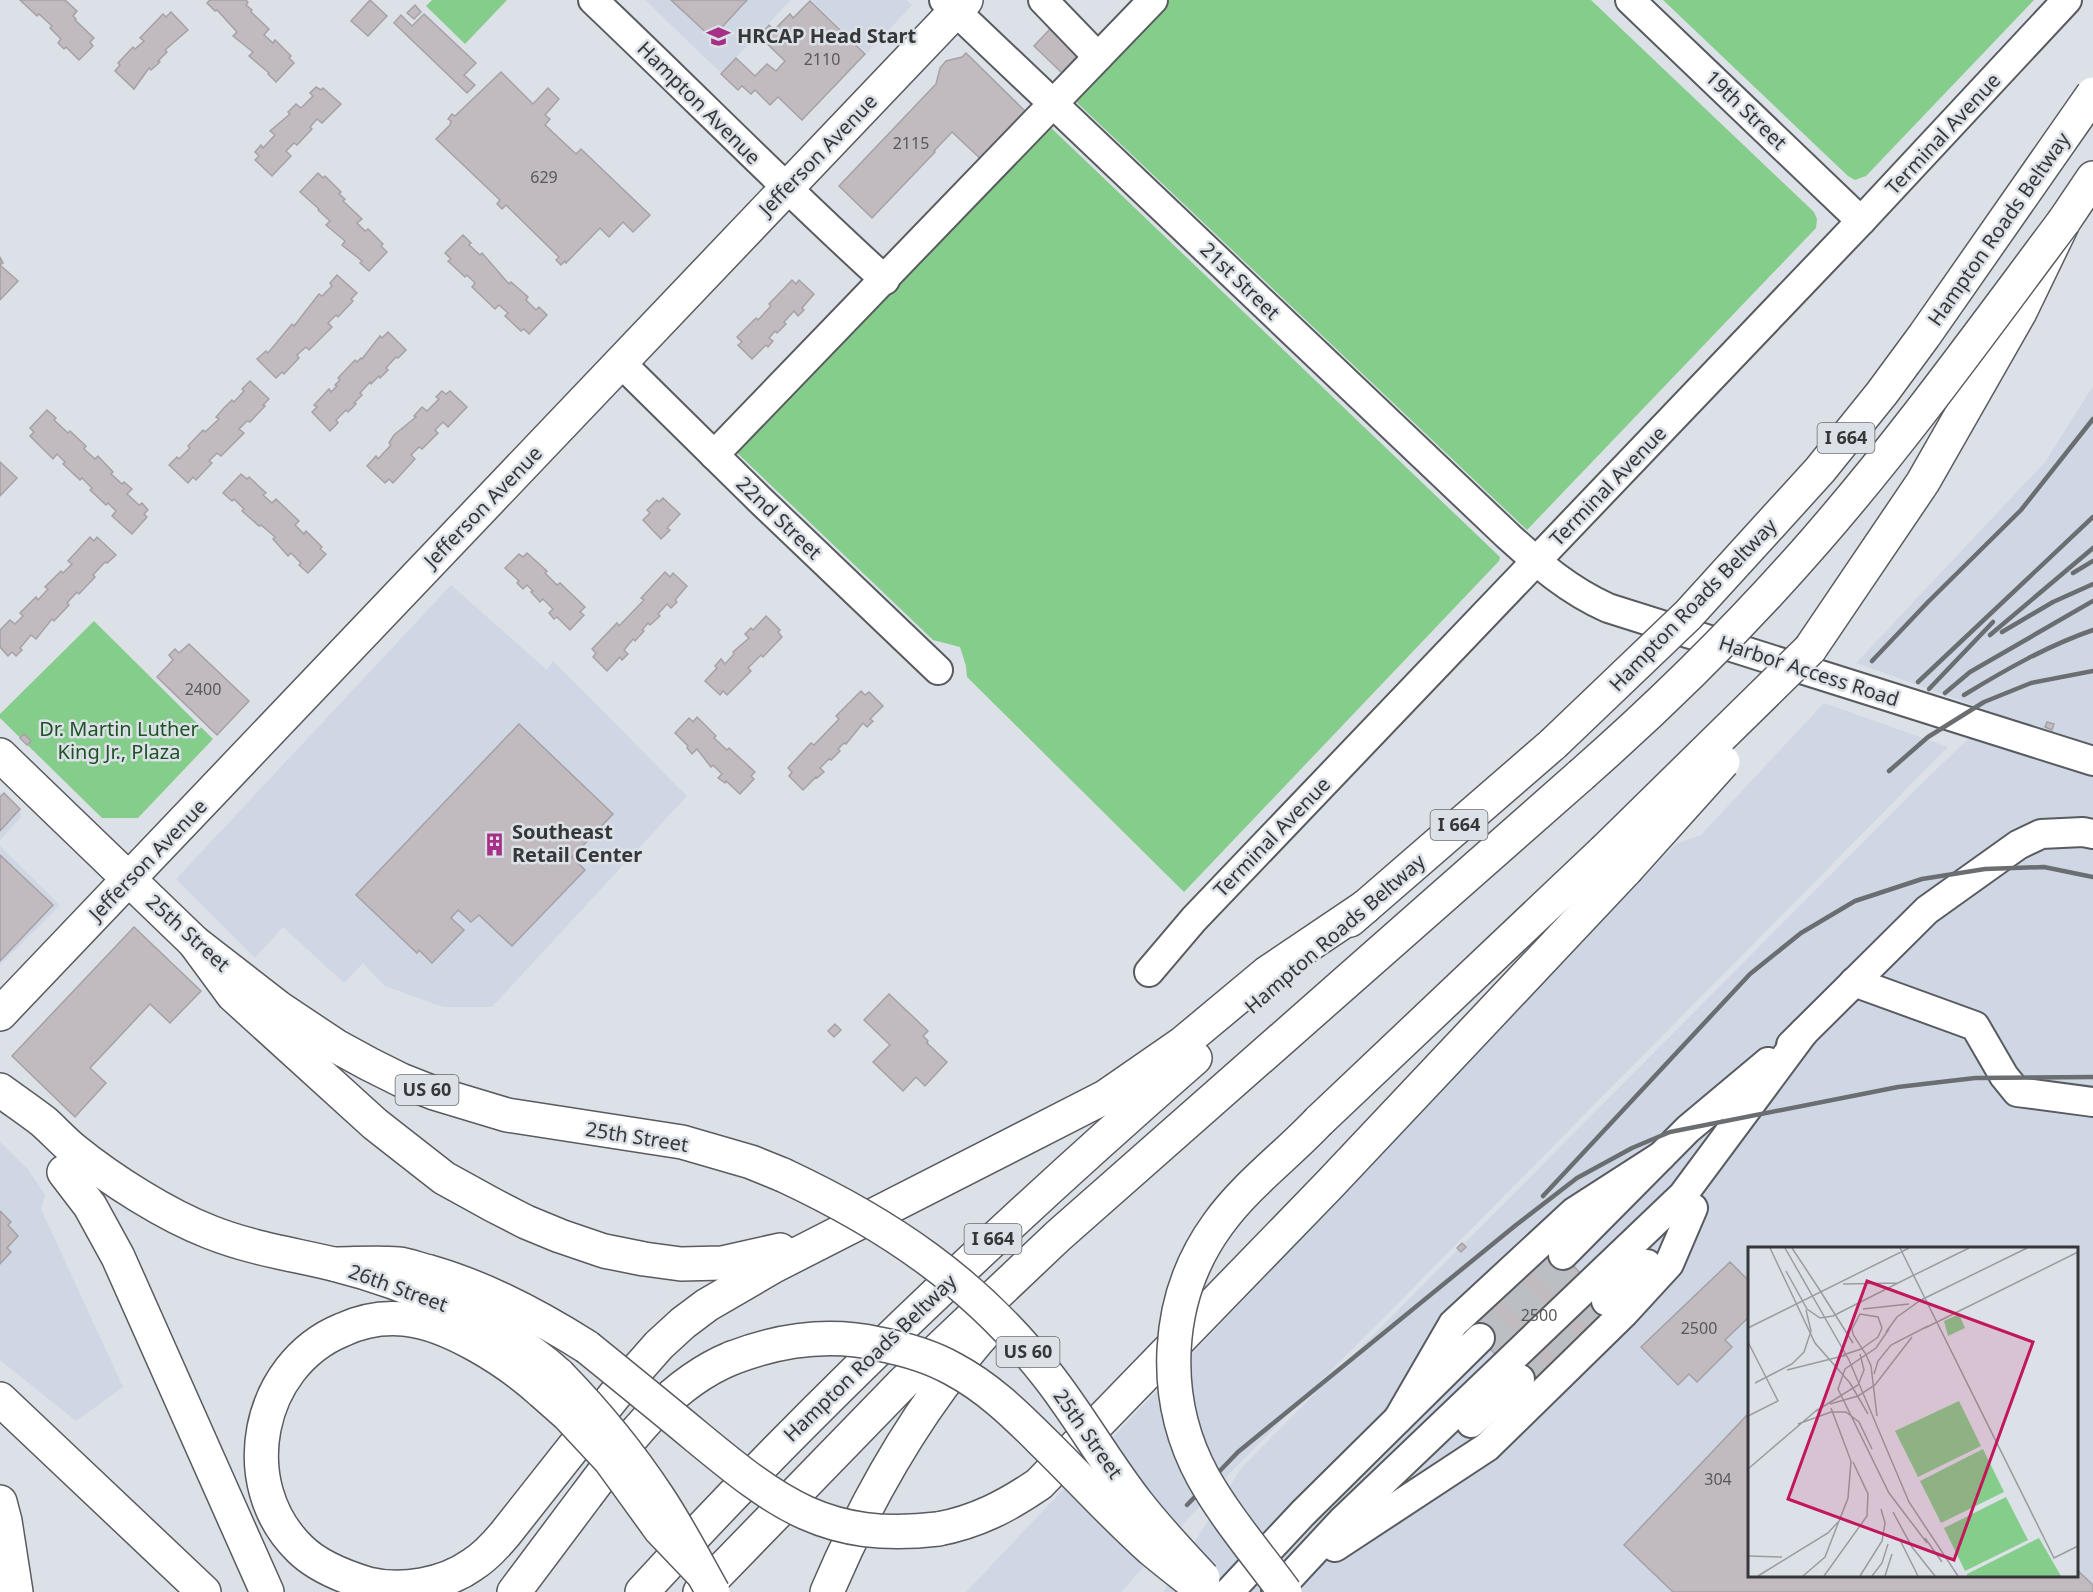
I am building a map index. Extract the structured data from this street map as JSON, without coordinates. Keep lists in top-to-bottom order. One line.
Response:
{"streets":{"main road":["Jefferson Avenue","Hampton Roads Beltway","I 664","25th Street","US 60","26th Street"],"street":["Hampton Avenue","19th Street","Terminal Avenue","21st Street","22nd Street","Harbor Access Road"]},"crossings":[["Hampton Avenue","Jefferson Avenue"],["19th Street","Terminal Avenue"],["Terminal Avenue","21st Street"],["Terminal Avenue","Harbor Access Road"],["Jefferson Avenue","21st Street"],["Jefferson Avenue","22nd Street"],["Jefferson Avenue","25th Street"],["21st Street","Harbor Access Road"]],"parks":["Dr. Martin Luther King Jr., Plaza"],"places":{"school or university":["HRCAP Head Start"],"building":["Southeast Retail Center"]},"house_numbers":["2110","2115","629","2400","2500","2500","304"]}
